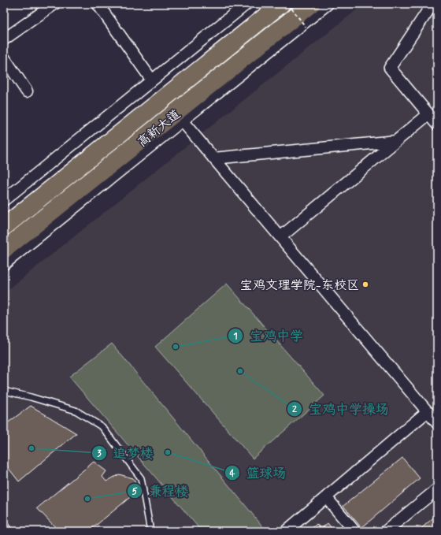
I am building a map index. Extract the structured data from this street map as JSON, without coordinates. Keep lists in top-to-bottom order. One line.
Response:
{"streets":{"highway":["高新大道"]},"places":["宝鸡文理学院-东校区","宝鸡中学","宝鸡中学操场","追梦楼","篮球场","兼程楼"]}
